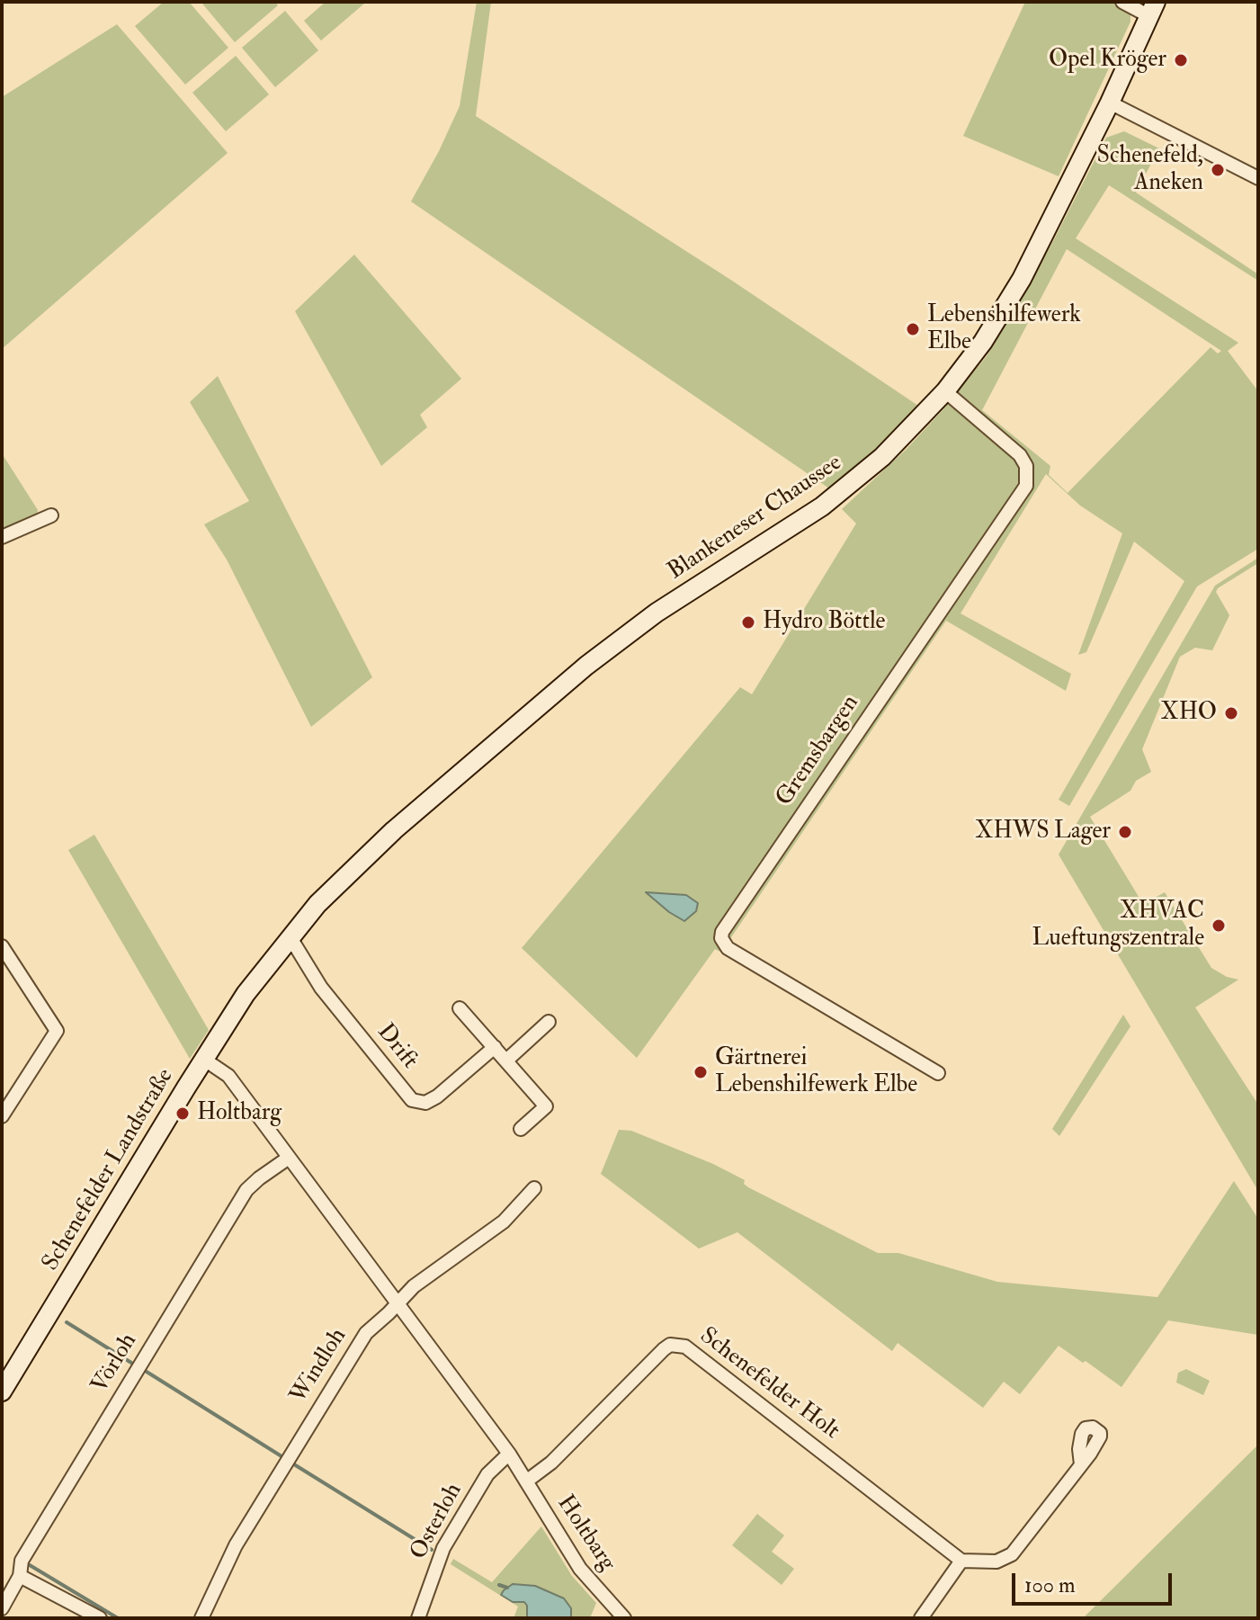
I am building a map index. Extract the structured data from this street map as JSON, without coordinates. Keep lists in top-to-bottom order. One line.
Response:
{"streets":{"main road":["Blankeneser Chaussee","Schenefelder Landstraße"],"street":["Gremsbargen","Drift","Vörloh","Windloh","Schenefelder Holt","Osterloh","Holtbarg"]},"crossings":[["Blankeneser Chaussee","Gremsbargen"],["Blankeneser Chaussee","Drift"],["Blankeneser Chaussee","Schenefelder Landstraße"],["Schenefelder Landstraße","Holtbarg"],["Vörloh","Holtbarg"],["Windloh","Holtbarg"],["Schenefelder Holt","Holtbarg"],["Osterloh","Holtbarg"]],"places":["Opel Kröger","Schenefeld, Aneken","Lebenshilfewerk Elbe","Hydro Böttle","XHO","XHWS Lager","XHVAC Lueftungszentrale","Gärtnerei Lebenshilfewerk Elbe","Holtbarg"],"scale_bar":"100 m"}
